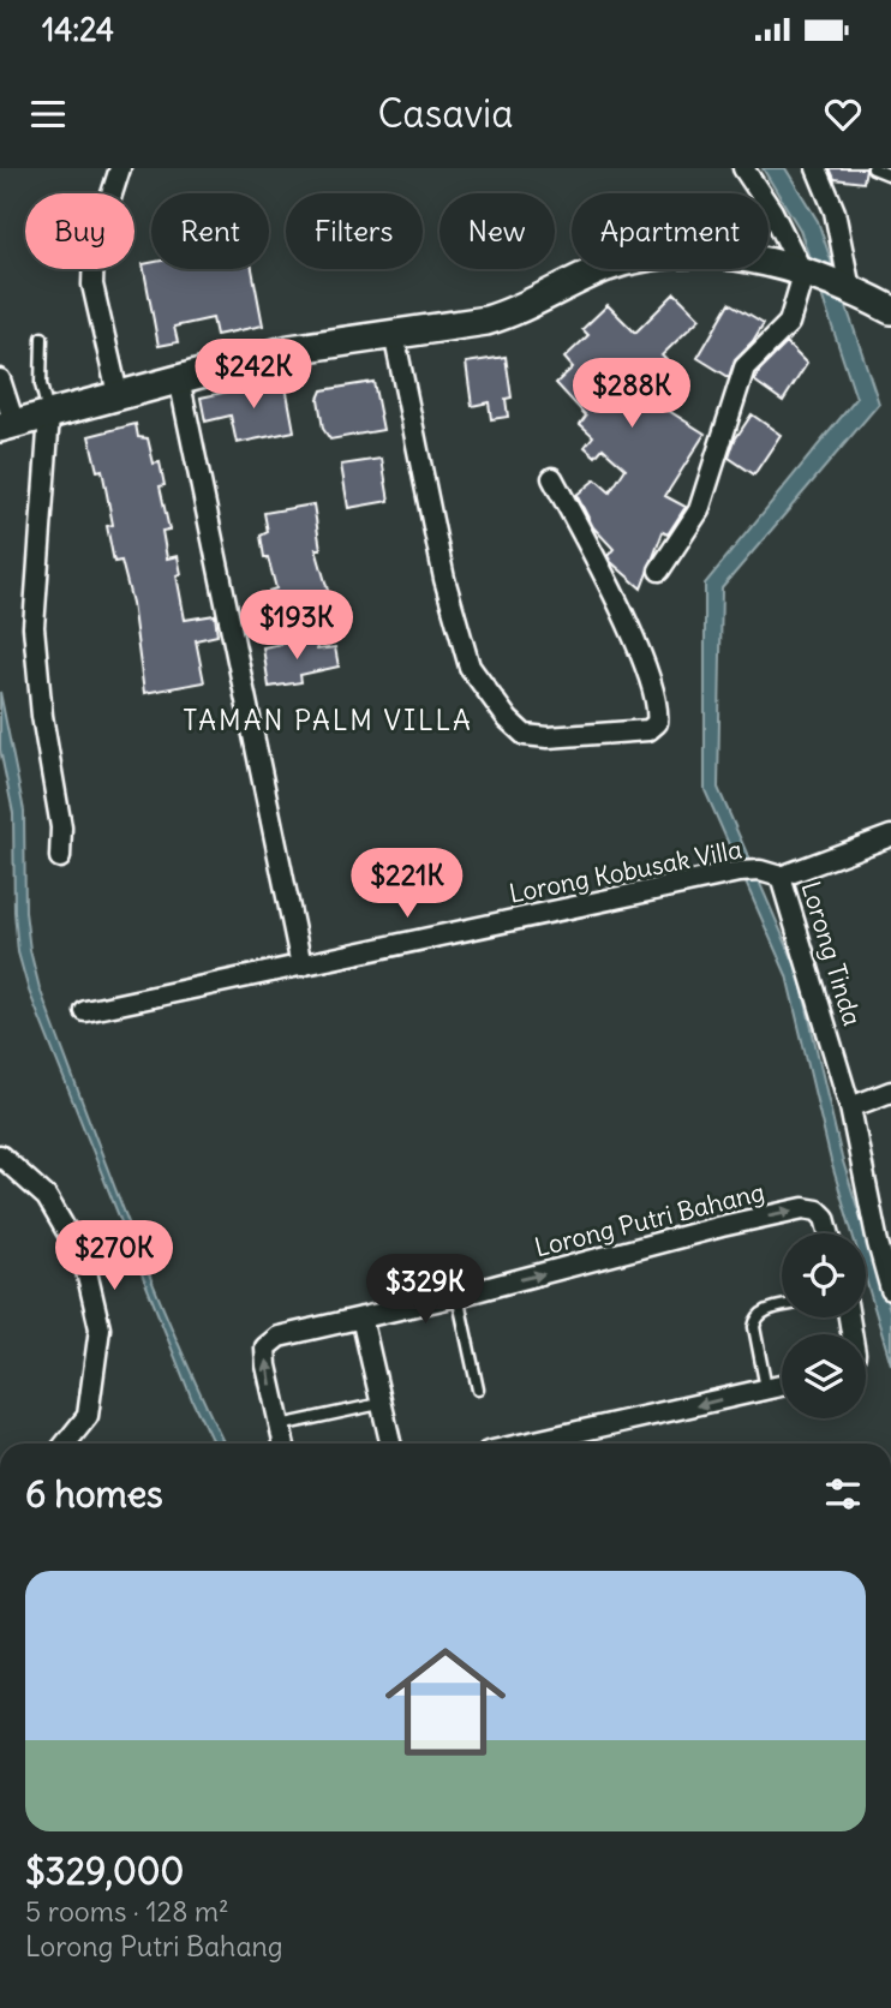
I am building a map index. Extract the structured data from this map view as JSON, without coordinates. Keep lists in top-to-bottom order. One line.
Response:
{"streets":{"street":["Lorong Kobusak Villa","Lorong Tinda","Lorong Putri Bahang"]},"crossings":[["Lorong Kobusak Villa","Lorong Tinda"]],"districts":["TAMAN PALM VILLA"],"page":{"status":"14:24","header":"Casavia","chip":["Buy","Rent","Filters","New","Apartment"],"price":["$242K","$288K","$193K","$221K","$270K","$329K"],"heading":"6 homes","list":[{"name":"$329,000","note":"5 rooms · 128 m² · Lorong Putri Bahang"}]}}
